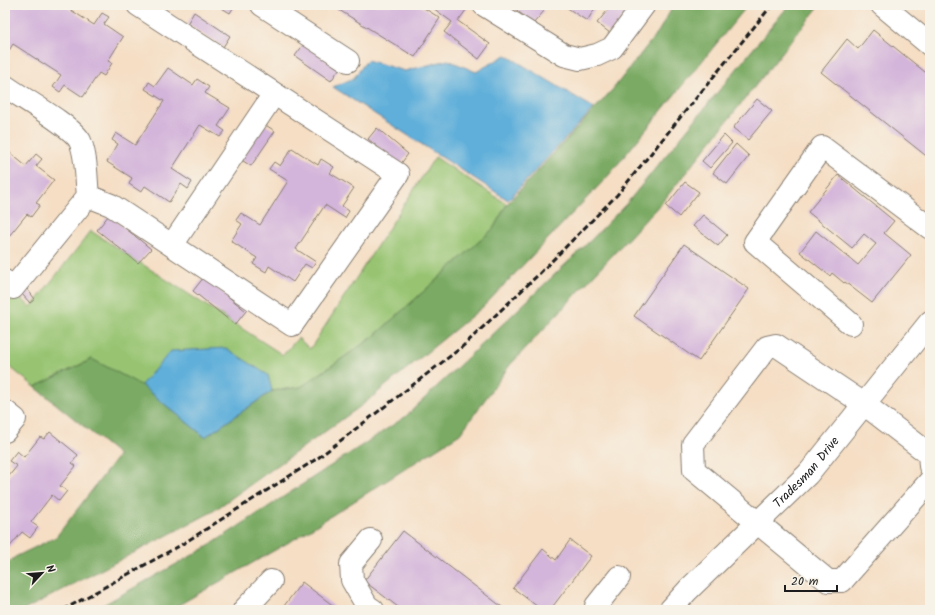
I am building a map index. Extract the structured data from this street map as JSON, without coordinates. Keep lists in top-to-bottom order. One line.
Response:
{"streets":{"street":["Tradesman Drive"]},"scale_bar":"20 m","north":"top right"}
